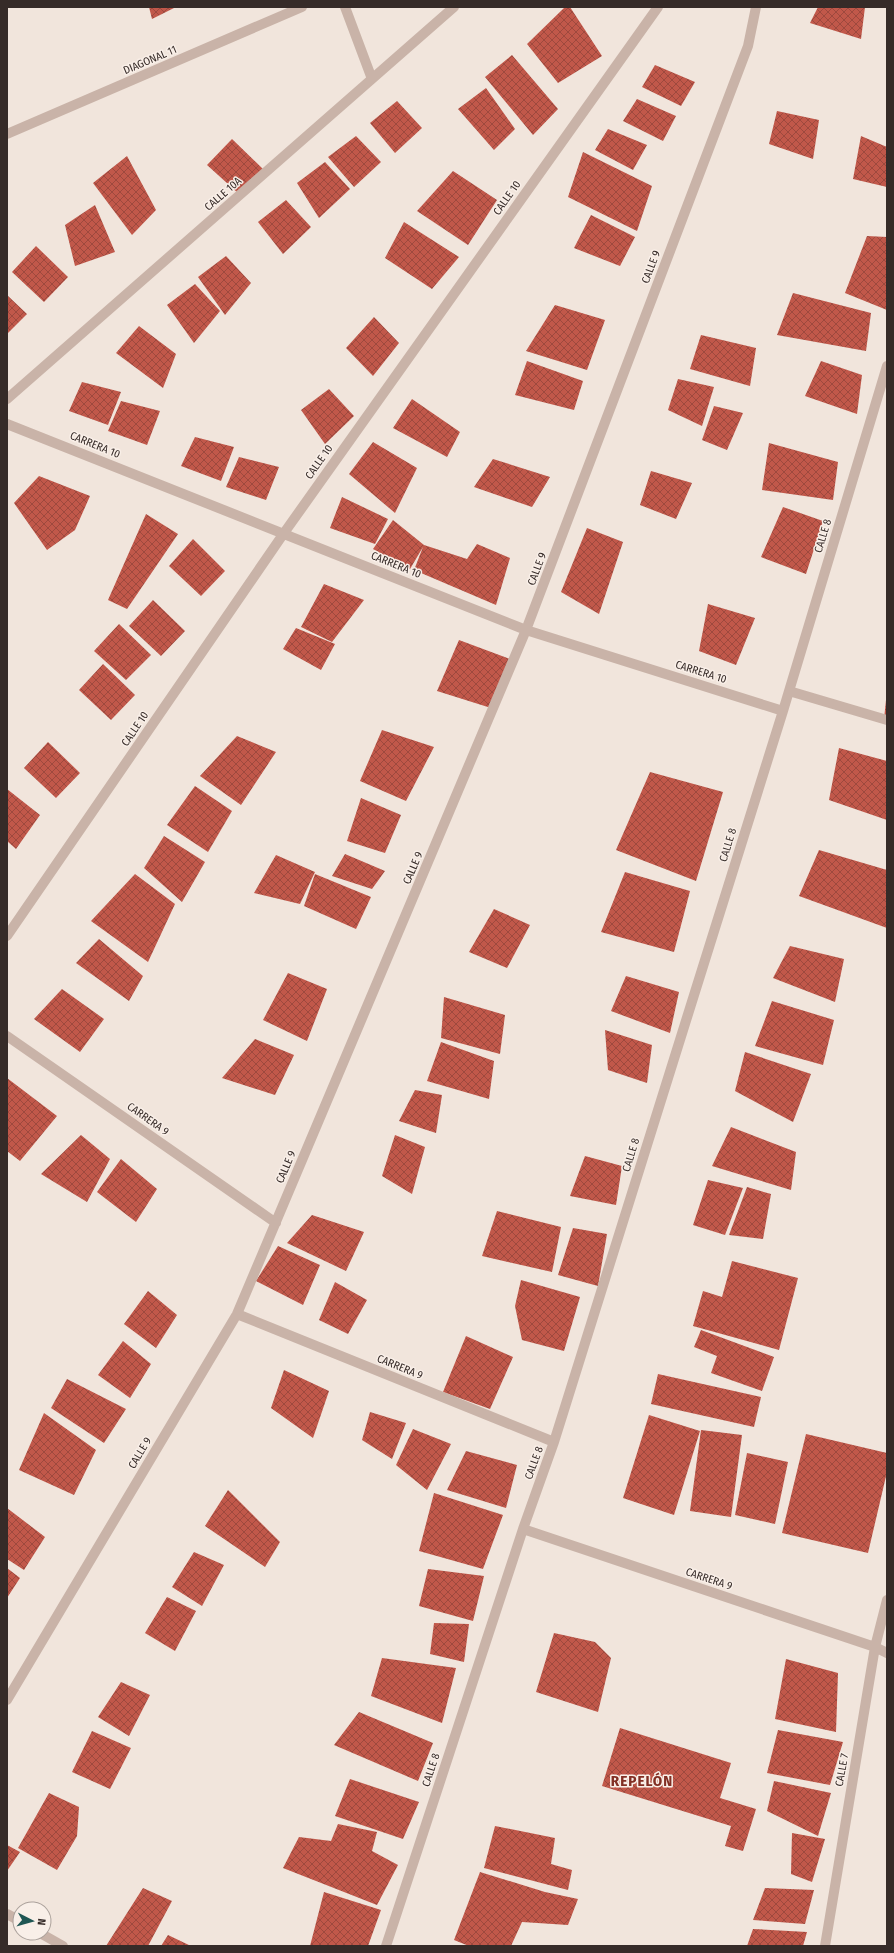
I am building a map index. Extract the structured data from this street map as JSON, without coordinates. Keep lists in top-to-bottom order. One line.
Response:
{"streets":{"street":["DIAGONAL 11","CALLE 10A","CALLE 10","CALLE 9","CARRERA 10","CALLE 8","CARRERA 9","CALLE 7"]},"crossings":[["CALLE 10","CARRERA 10"],["CALLE 9","CARRERA 10"],["CALLE 9","CARRERA 9"],["CARRERA 10","CALLE 8"],["CALLE 8","CARRERA 9"],["CARRERA 9","CALLE 7"]],"districts":["REPELÓN"],"north":"right"}
